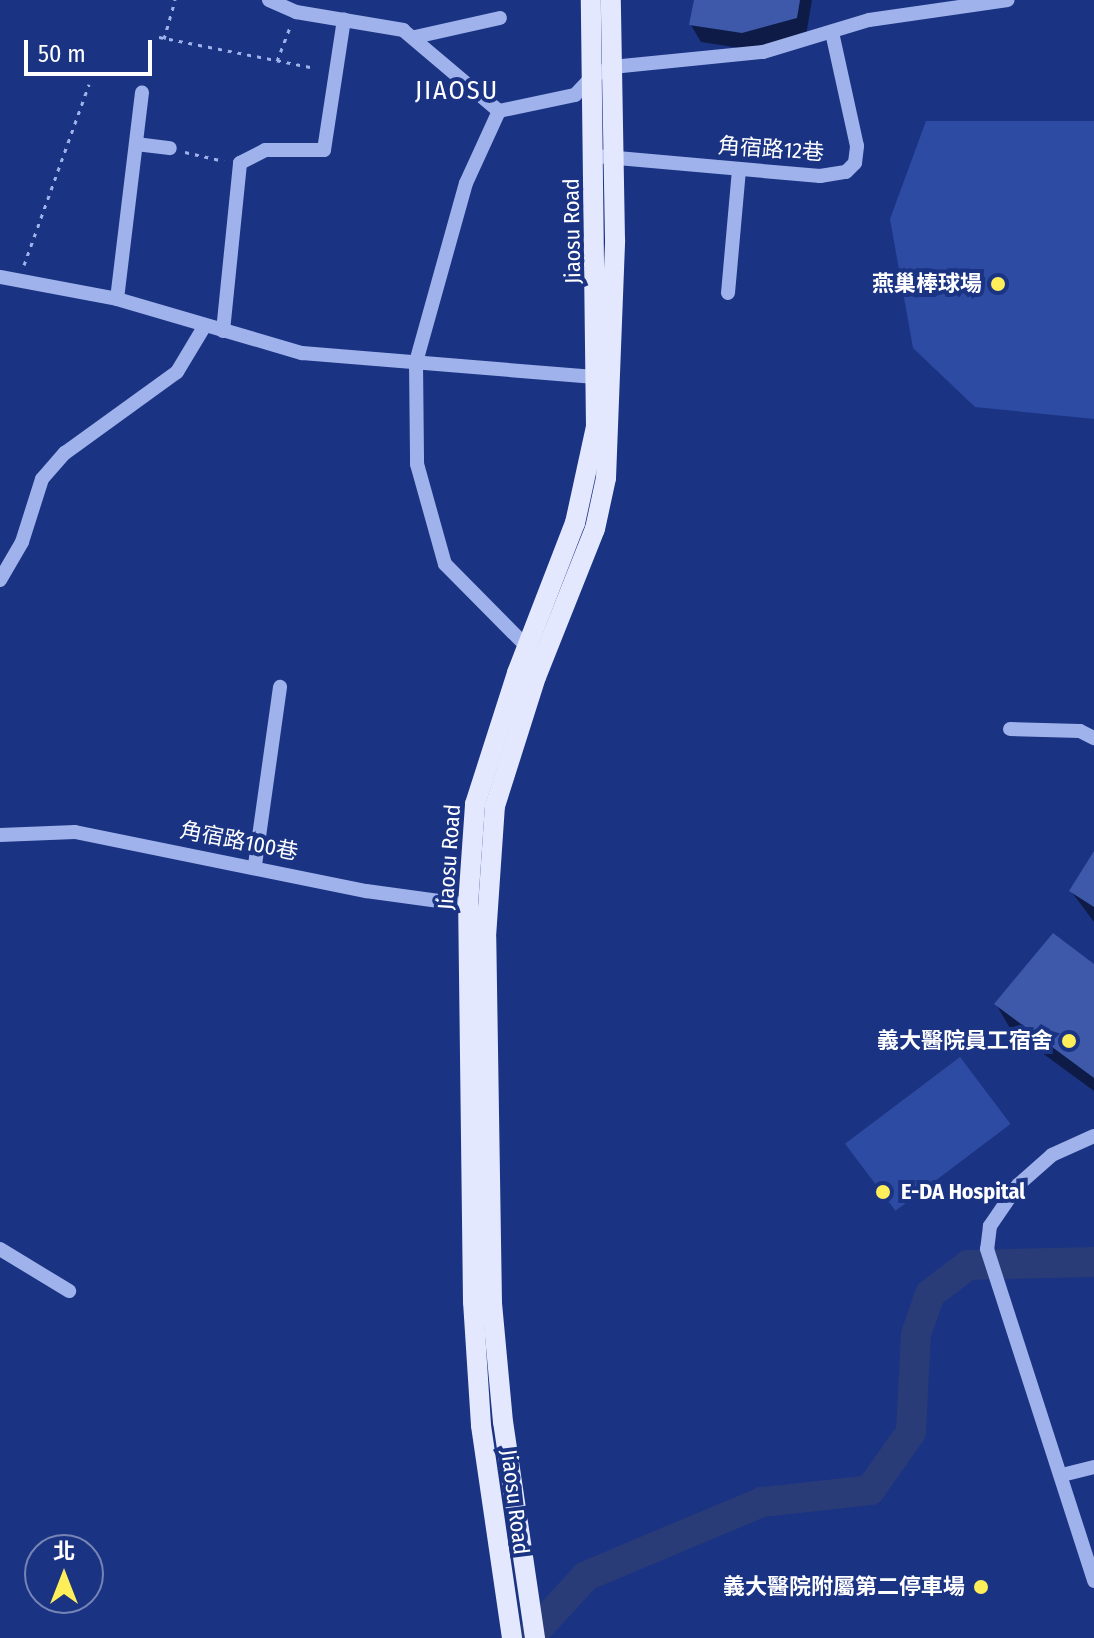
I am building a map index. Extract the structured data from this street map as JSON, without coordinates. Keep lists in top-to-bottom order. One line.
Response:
{"streets":{"main road":["Jiaosu Road"],"street":["角宿路12巷","角宿路100巷"]},"crossings":[["角宿路12巷","Jiaosu Road"],["Jiaosu Road","角宿路100巷"]],"districts":["JIAOSU"],"places":["燕巢棒球場","義大醫院員工宿舍","E-DA Hospital","義大醫院附屬第二停車場"],"scale_bar":"50 m","north":"top"}
